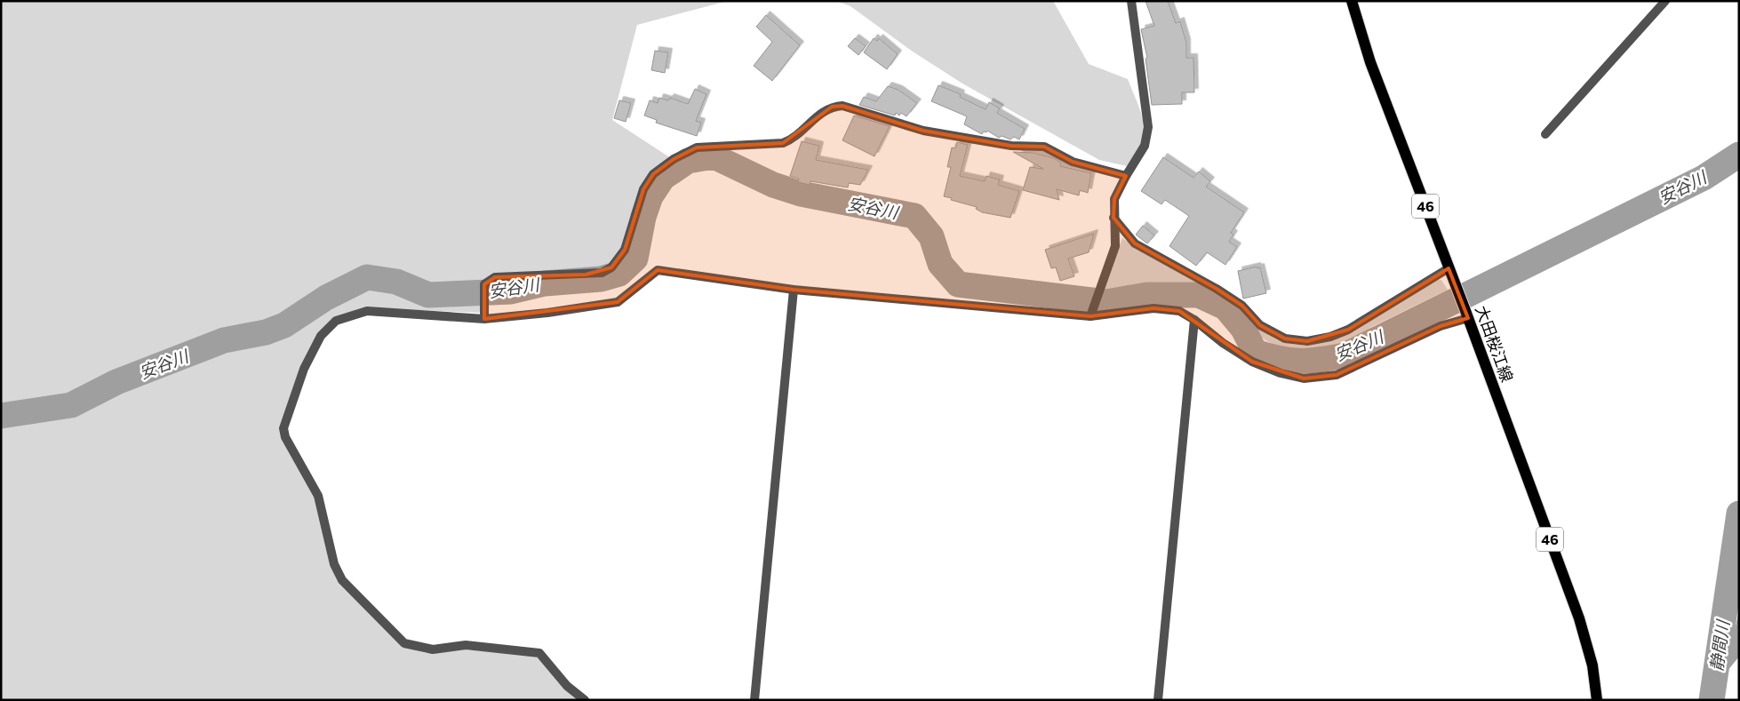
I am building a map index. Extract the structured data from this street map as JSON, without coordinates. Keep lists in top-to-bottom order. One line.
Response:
{"streets":{"main road":["46","大田桜江線"]},"water":["安谷川","静間川"]}
